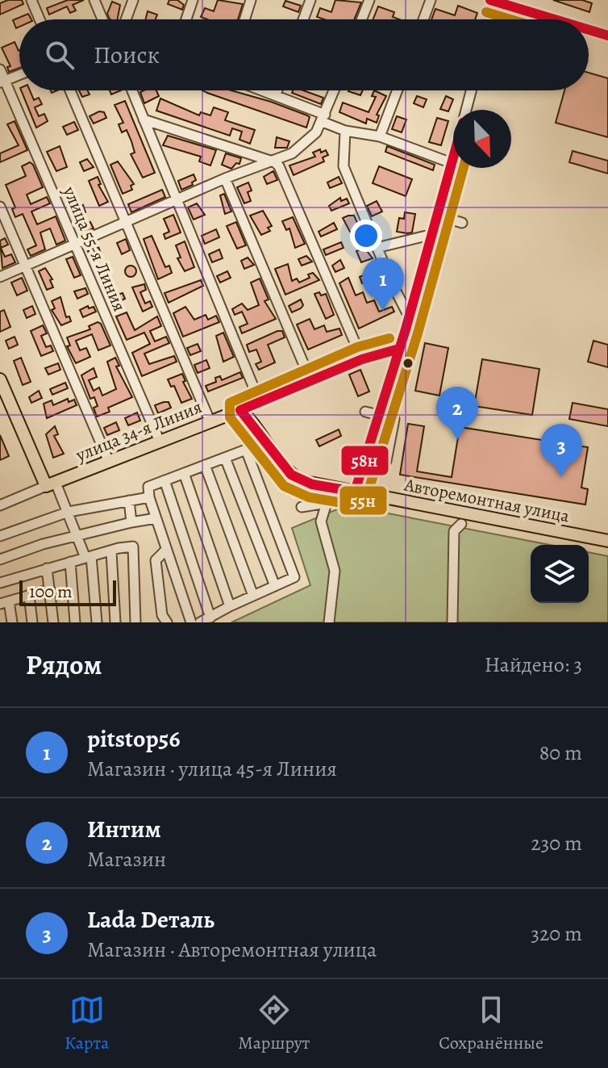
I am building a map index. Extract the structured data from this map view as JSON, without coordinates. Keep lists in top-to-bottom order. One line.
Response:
{"streets":{"main road":["улица 34-я Линия","Авторемонтная улица"],"street":["улица 55-я Линия"]},"crossings":[["улица 55-я Линия","улица 34-я Линия"],["улица 34-я Линия","Авторемонтная улица"]],"lines":["transit line 58н","transit line 55н"],"scale_bar":"100 m","north":"bottom right","page":{"search":"Поиск","pins":["1","2","3"],"scale":"100 m","heading":["Рядом","Найдено: 3"],"list":[{"mark":"1","name":"pitstop56","note":"Магазин · улица 45-я Линия","value":"80 m"},{"mark":"2","name":"Интим","note":"Магазин","value":"230 m"},{"mark":"3","name":"Lada Dеталь","note":"Магазин · Авторемонтная улица","value":"320 m"}],"nav":["Карта","Маршрут","Сохранённые"]}}
